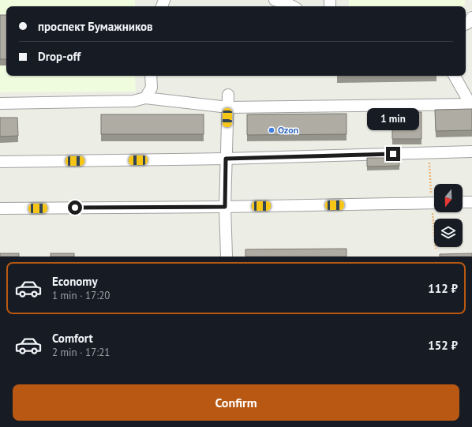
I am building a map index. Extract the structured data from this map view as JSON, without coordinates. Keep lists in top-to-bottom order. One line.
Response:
{"places":["Ozon"],"north":"bottom","page":{"banner":["проспект Бумажников","Drop-off"],"bubble":"1 min","list":[{"name":"Economy","note":"1 min · 17:20","value":"112 ₽"},{"name":"Comfort","note":"2 min · 17:21","value":"152 ₽"}],"buttons":"Confirm"}}
